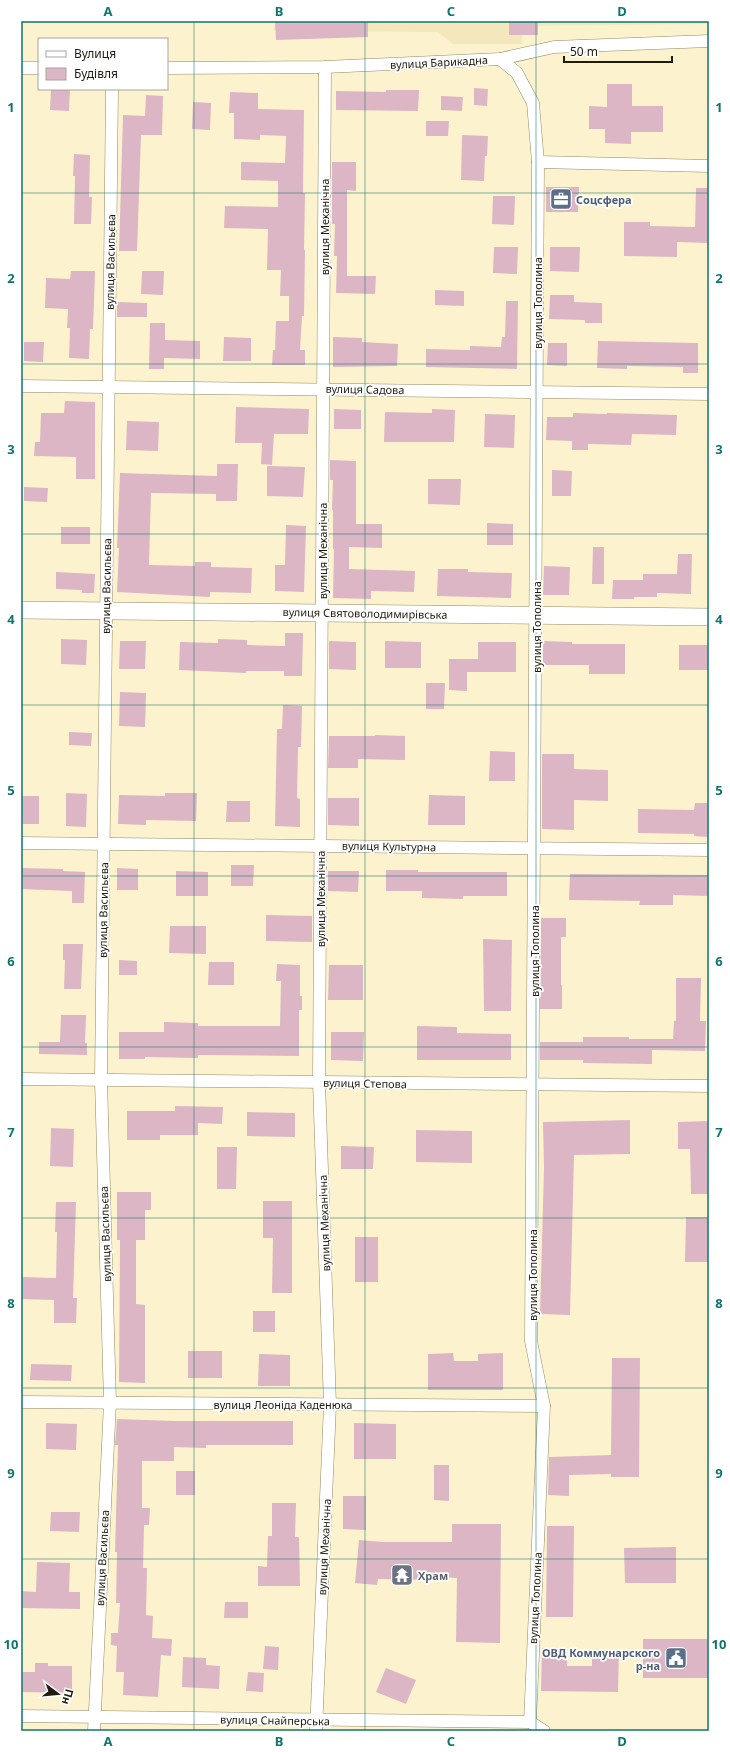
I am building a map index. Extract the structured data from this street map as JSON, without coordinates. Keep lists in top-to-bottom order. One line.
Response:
{"streets":{"street":["вулиця Барикадна","вулиця Механічна","вулиця Васильєва","вулиця Тополина","вулиця Садова","вулиця Святоволодимирівська","вулиця Культурна","вулиця Степова","вулиця Леоніда Каденюка","вулиця Снайперська"]},"crossings":[["вулиця Барикадна","вулиця Механічна"],["вулиця Барикадна","вулиця Тополина"],["вулиця Механічна","вулиця Садова"],["вулиця Механічна","вулиця Святоволодимирівська"],["вулиця Механічна","вулиця Культурна"],["вулиця Механічна","вулиця Степова"],["вулиця Механічна","вулиця Леоніда Каденюка"],["вулиця Механічна","вулиця Снайперська"],["вулиця Васильєва","вулиця Садова"],["вулиця Васильєва","вулиця Святоволодимирівська"],["вулиця Васильєва","вулиця Культурна"],["вулиця Васильєва","вулиця Степова"],["вулиця Васильєва","вулиця Леоніда Каденюка"],["вулиця Васильєва","вулиця Снайперська"],["вулиця Тополина","вулиця Садова"],["вулиця Тополина","вулиця Святоволодимирівська"],["вулиця Тополина","вулиця Культурна"],["вулиця Тополина","вулиця Степова"],["вулиця Тополина","вулиця Леоніда Каденюка"],["вулиця Тополина","вулиця Снайперська"]],"places":{"office":["Соцсфера"],"temple":["Храм"],"public building":["ОВД Коммунарского р-на"]},"legend":["Вулиця","Будівля"],"scale_bar":"50 m","north":"right","grid":{"columns":["A","B","C","D"],"rows":["1","2","3","4","5","6","7","8","9","10"]}}
